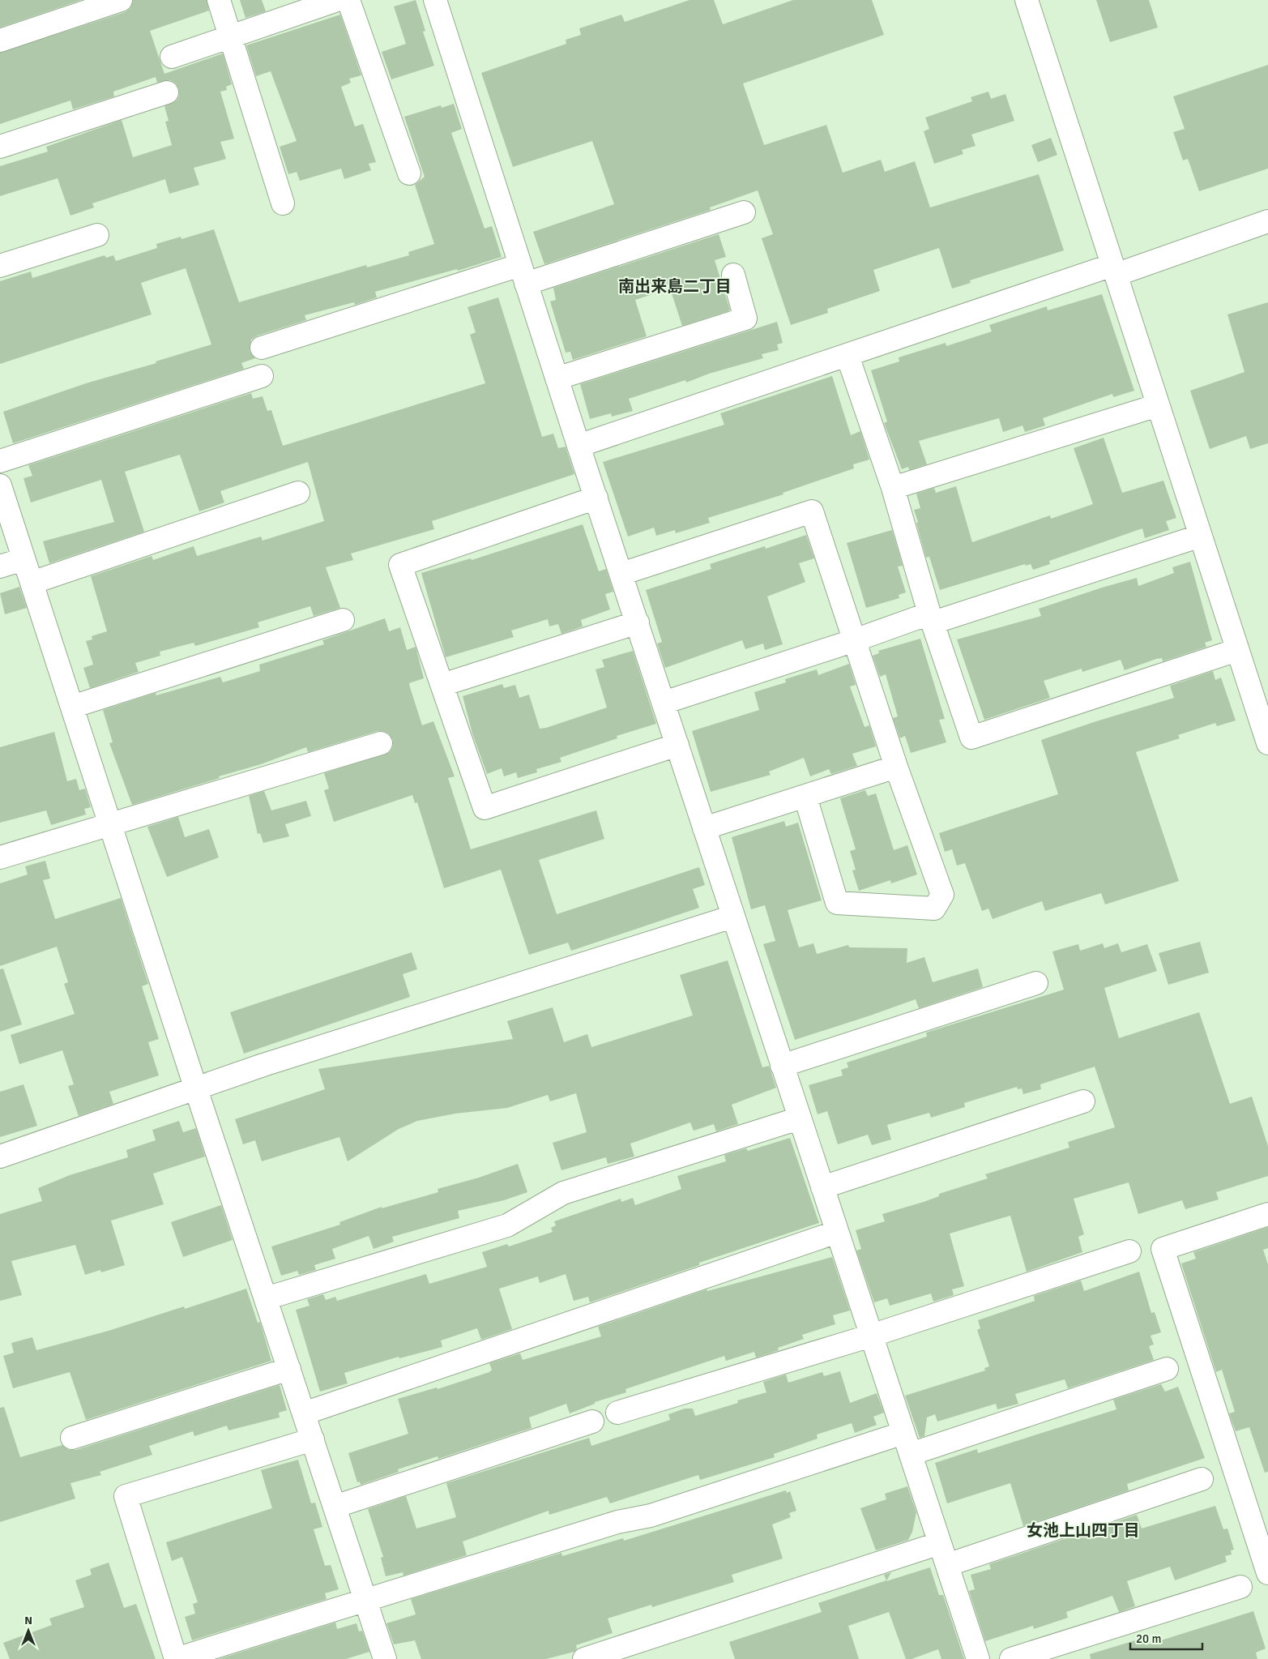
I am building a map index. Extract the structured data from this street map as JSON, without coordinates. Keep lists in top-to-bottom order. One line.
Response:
{"districts":["南出来島二丁目","女池上山四丁目"],"scale_bar":"20 m","north":"top"}
